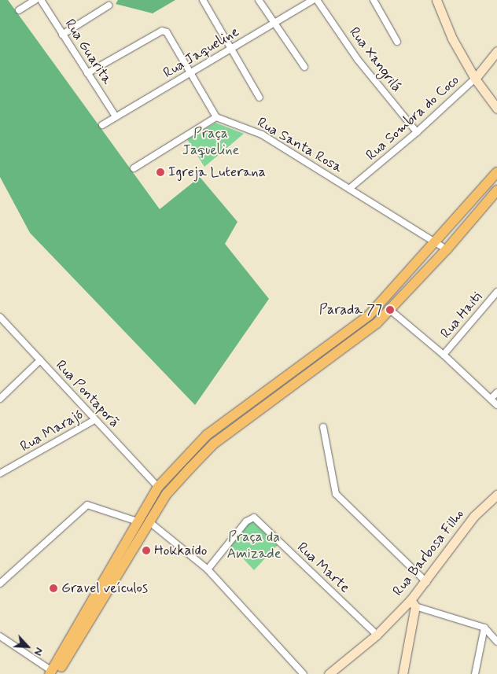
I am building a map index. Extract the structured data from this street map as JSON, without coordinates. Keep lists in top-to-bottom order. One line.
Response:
{"streets":{"main road":["Rua Barbosa Filho"],"street":["Rua Guarita","Rua Jaqueline","Rua Xangrilá","Rua Sombra do Coco","Rua Santa Rosa","Rua Haiti","Rua Pontaporã","Rua Marajó","Rua Marte"]},"crossings":[["Rua Guarita","Rua Jaqueline"],["Rua Xangrilá","Rua Sombra do Coco"],["Rua Sombra do Coco","Rua Santa Rosa"],["Rua Pontaporã","Rua Marajó"],["Rua Barbosa Filho","Rua Marte"]],"parks":["Praça Jaqueline","Praça da Amizade"],"places":["Igreja Luterana","Parada 77","Hokkaido","Gravel veículos"],"north":"bottom right"}
